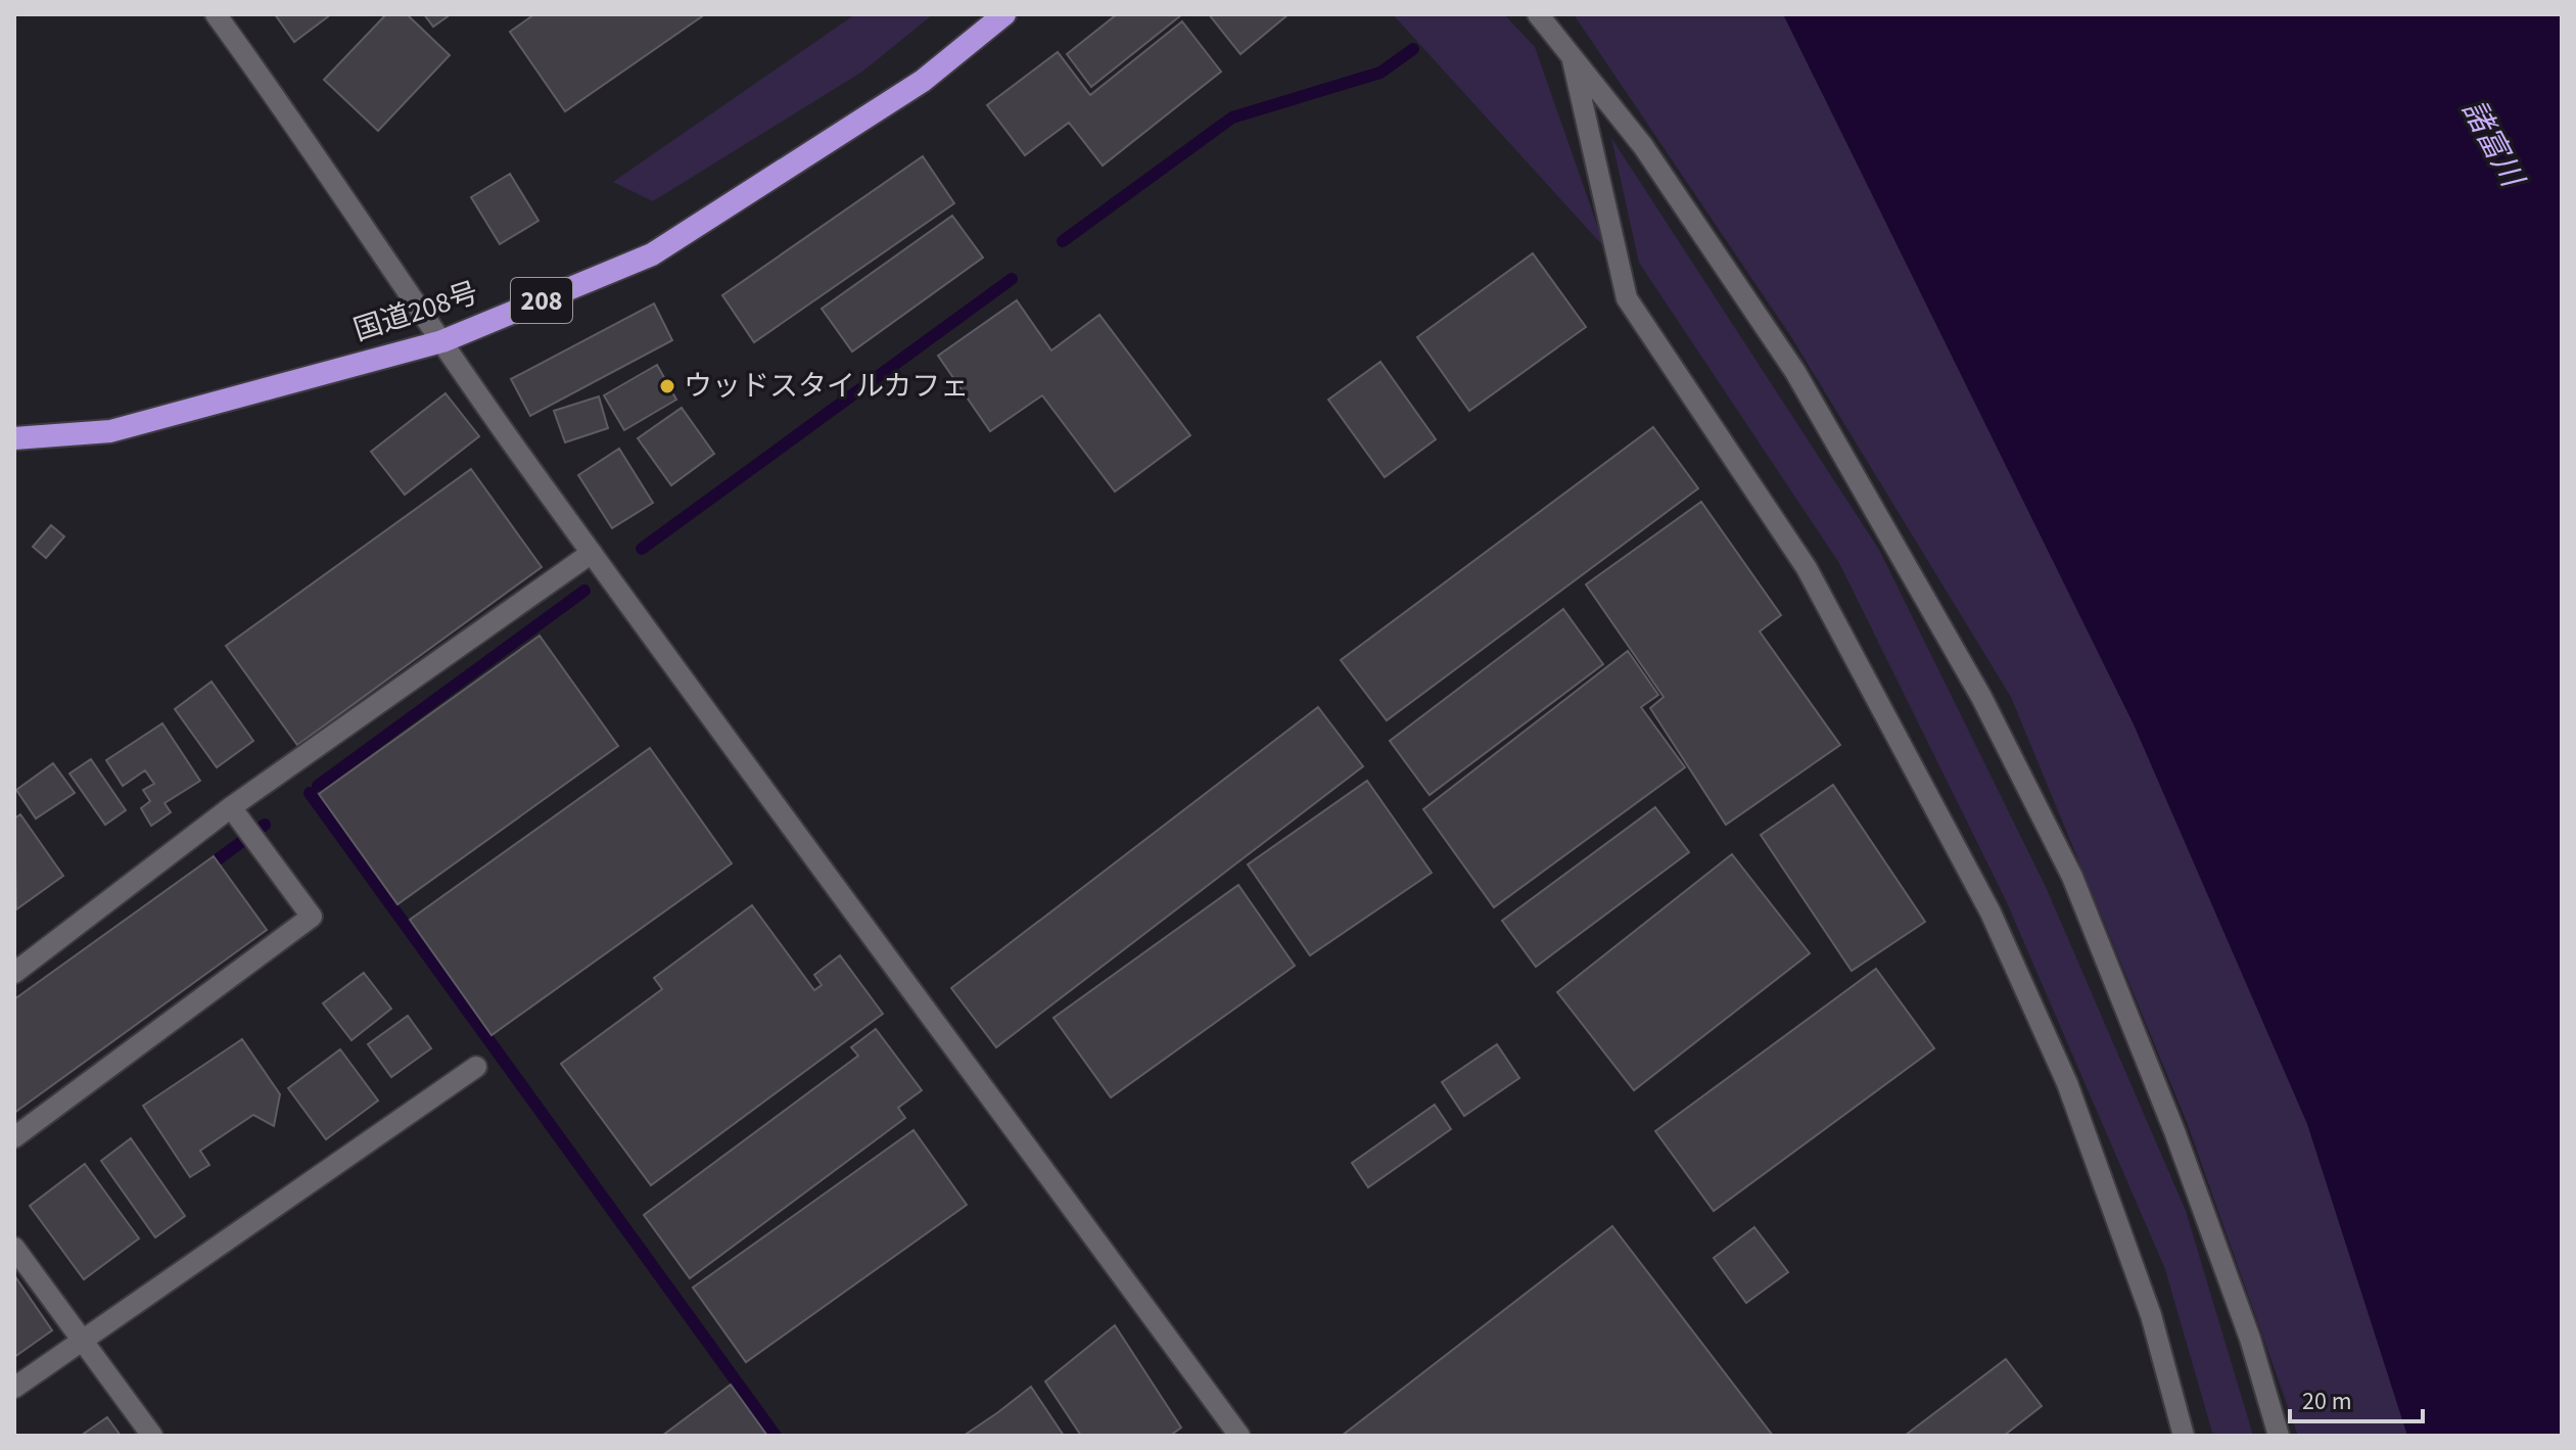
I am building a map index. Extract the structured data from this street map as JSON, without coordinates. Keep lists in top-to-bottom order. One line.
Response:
{"streets":{"highway":["208","国道208号"]},"water":["諸富川"],"places":["ウッドスタイルカフェ"],"scale_bar":"20 m"}
